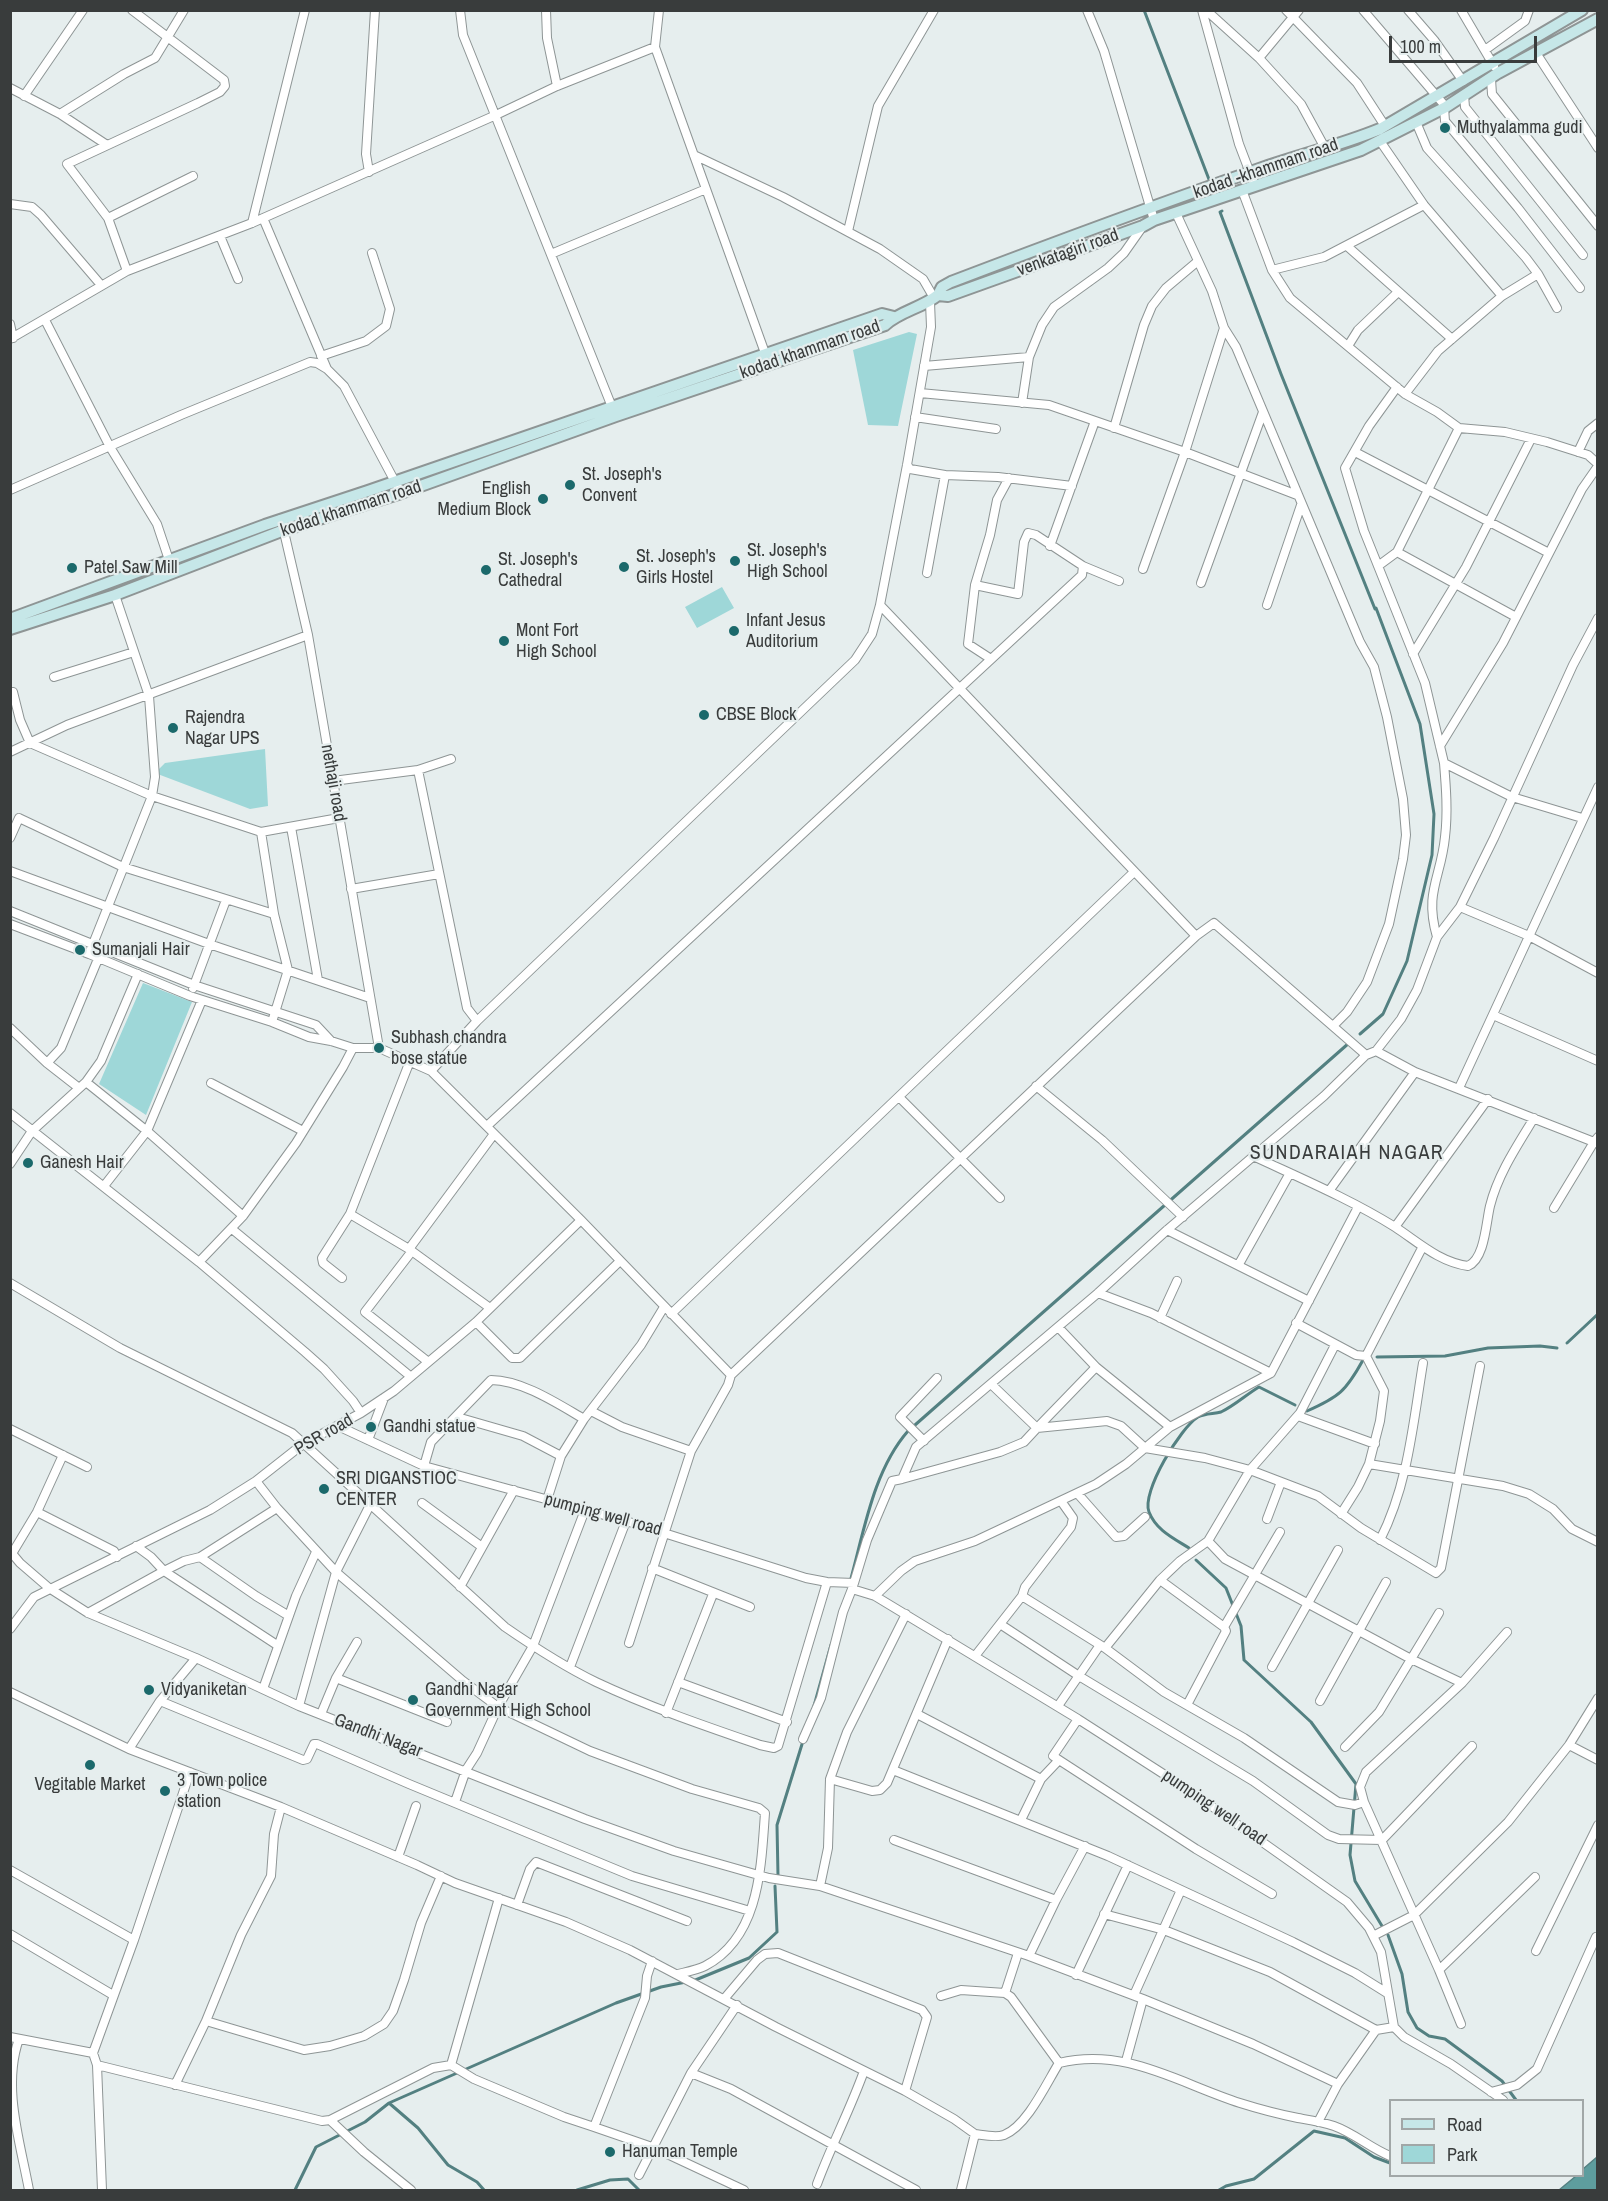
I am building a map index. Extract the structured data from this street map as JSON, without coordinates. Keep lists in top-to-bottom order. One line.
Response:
{"streets":{"main road":["kodad -khammam road","venkatagiri road","kodad khammam road"],"street":["nethaji road","PSR road","pumping well road","Gandhi Nagar"]},"crossings":[["kodad -khammam road","venkatagiri road"],["kodad -khammam road","kodad khammam road"],["venkatagiri road","kodad khammam road"],["kodad khammam road","nethaji road"],["PSR road","pumping well road"],["PSR road","Gandhi Nagar"]],"districts":["SUNDARAIAH NAGAR"],"places":["Muthyalamma gudi","St. Joseph's Convent","English Medium Block","St. Joseph's High School","St. Joseph's Girls Hostel","Patel Saw Mill","St. Joseph's Cathedral","Infant Jesus Auditorium","Mont Fort High School","CBSE Block","Rajendra Nagar UPS","Sumanjali Hair","Subhash chandra bose statue","Ganesh Hair","Gandhi statue","SRI DIGANSTIOC CENTER","Vidyaniketan","Gandhi Nagar Government High School","Vegitable Market","3 Town police station","Hanuman Temple"],"legend":["Road","Park"],"scale_bar":"100 m"}
